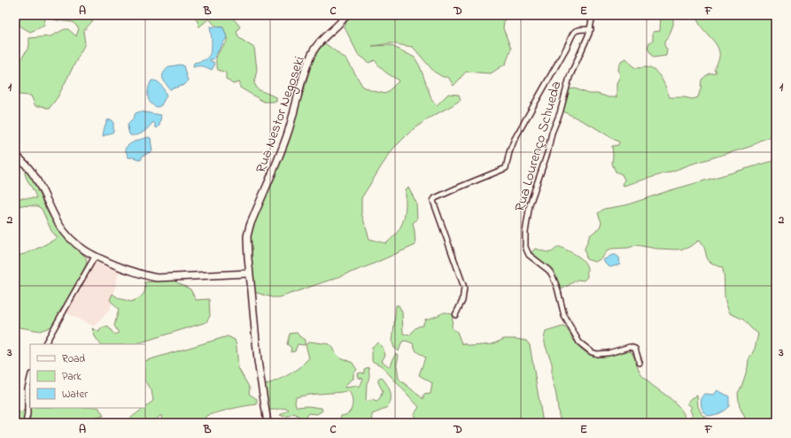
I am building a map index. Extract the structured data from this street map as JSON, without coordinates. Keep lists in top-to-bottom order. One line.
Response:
{"streets":{"street":["Rua Nestor Negoseki","Rua Lourenço Schueda"]},"legend":["Road","Park","Water"],"grid":{"columns":["A","B","C","D","E","F"],"rows":["1","2","3"]}}
